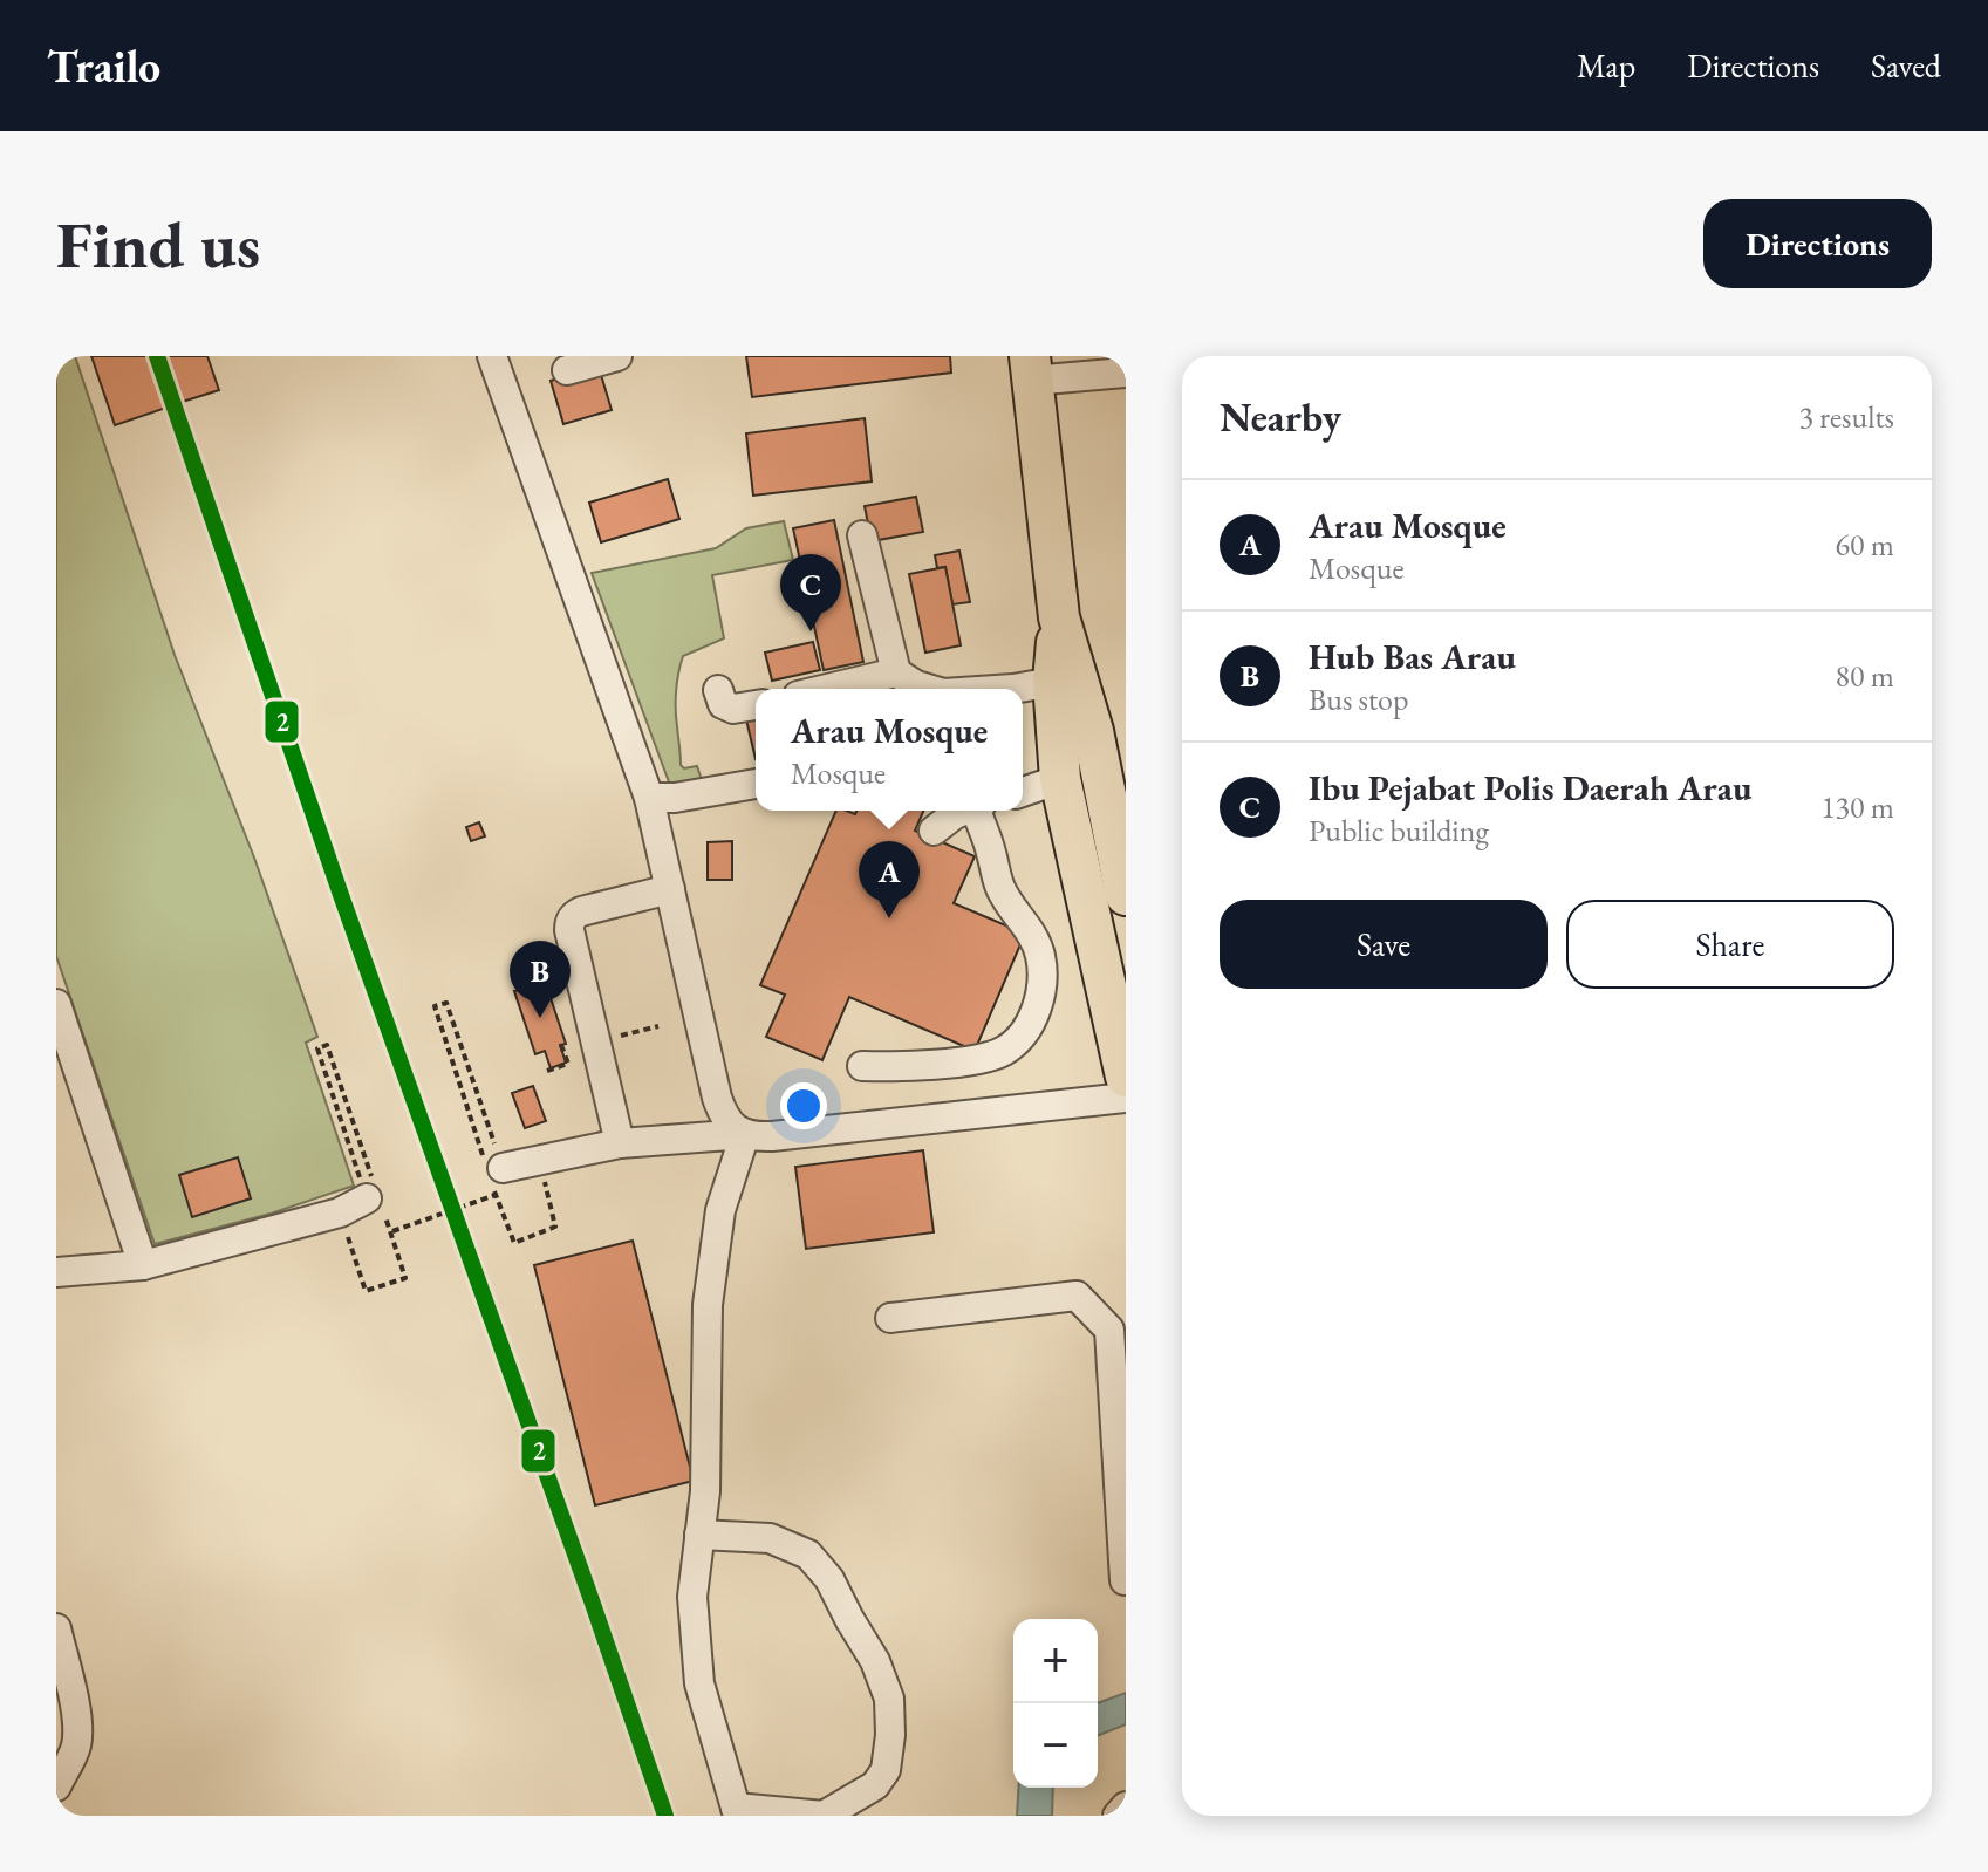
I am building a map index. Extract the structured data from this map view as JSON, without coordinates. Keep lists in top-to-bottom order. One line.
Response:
{"lines":["transit line 2"],"page":{"header":"Trailo","nav":["Map","Directions","Saved"],"buttons":["Directions",["Save","Share"]],"title":"Find us","heading":["Nearby","3 results"],"list":[{"mark":"A","name":"Arau Mosque","note":"Mosque","value":"60 m"},{"mark":"B","name":"Hub Bas Arau","note":"Bus stop","value":"80 m"},{"mark":"C","name":"Ibu Pejabat Polis Daerah Arau","note":"Public building","value":"130 m"}],"pins":["C","A","B"],"popup":["Arau Mosque","Mosque"],"map_buttons":["+","−"]}}
